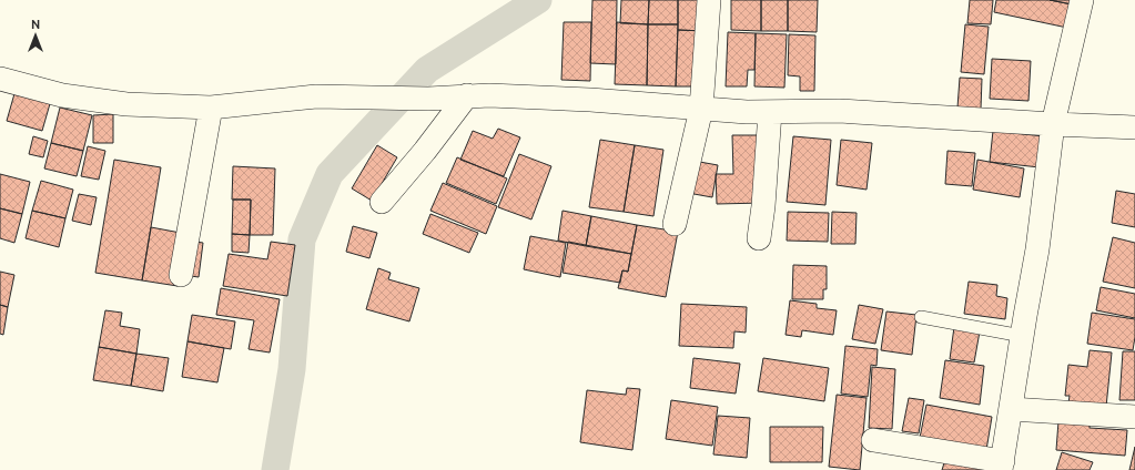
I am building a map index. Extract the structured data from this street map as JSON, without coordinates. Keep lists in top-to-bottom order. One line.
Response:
{"north":"top"}
